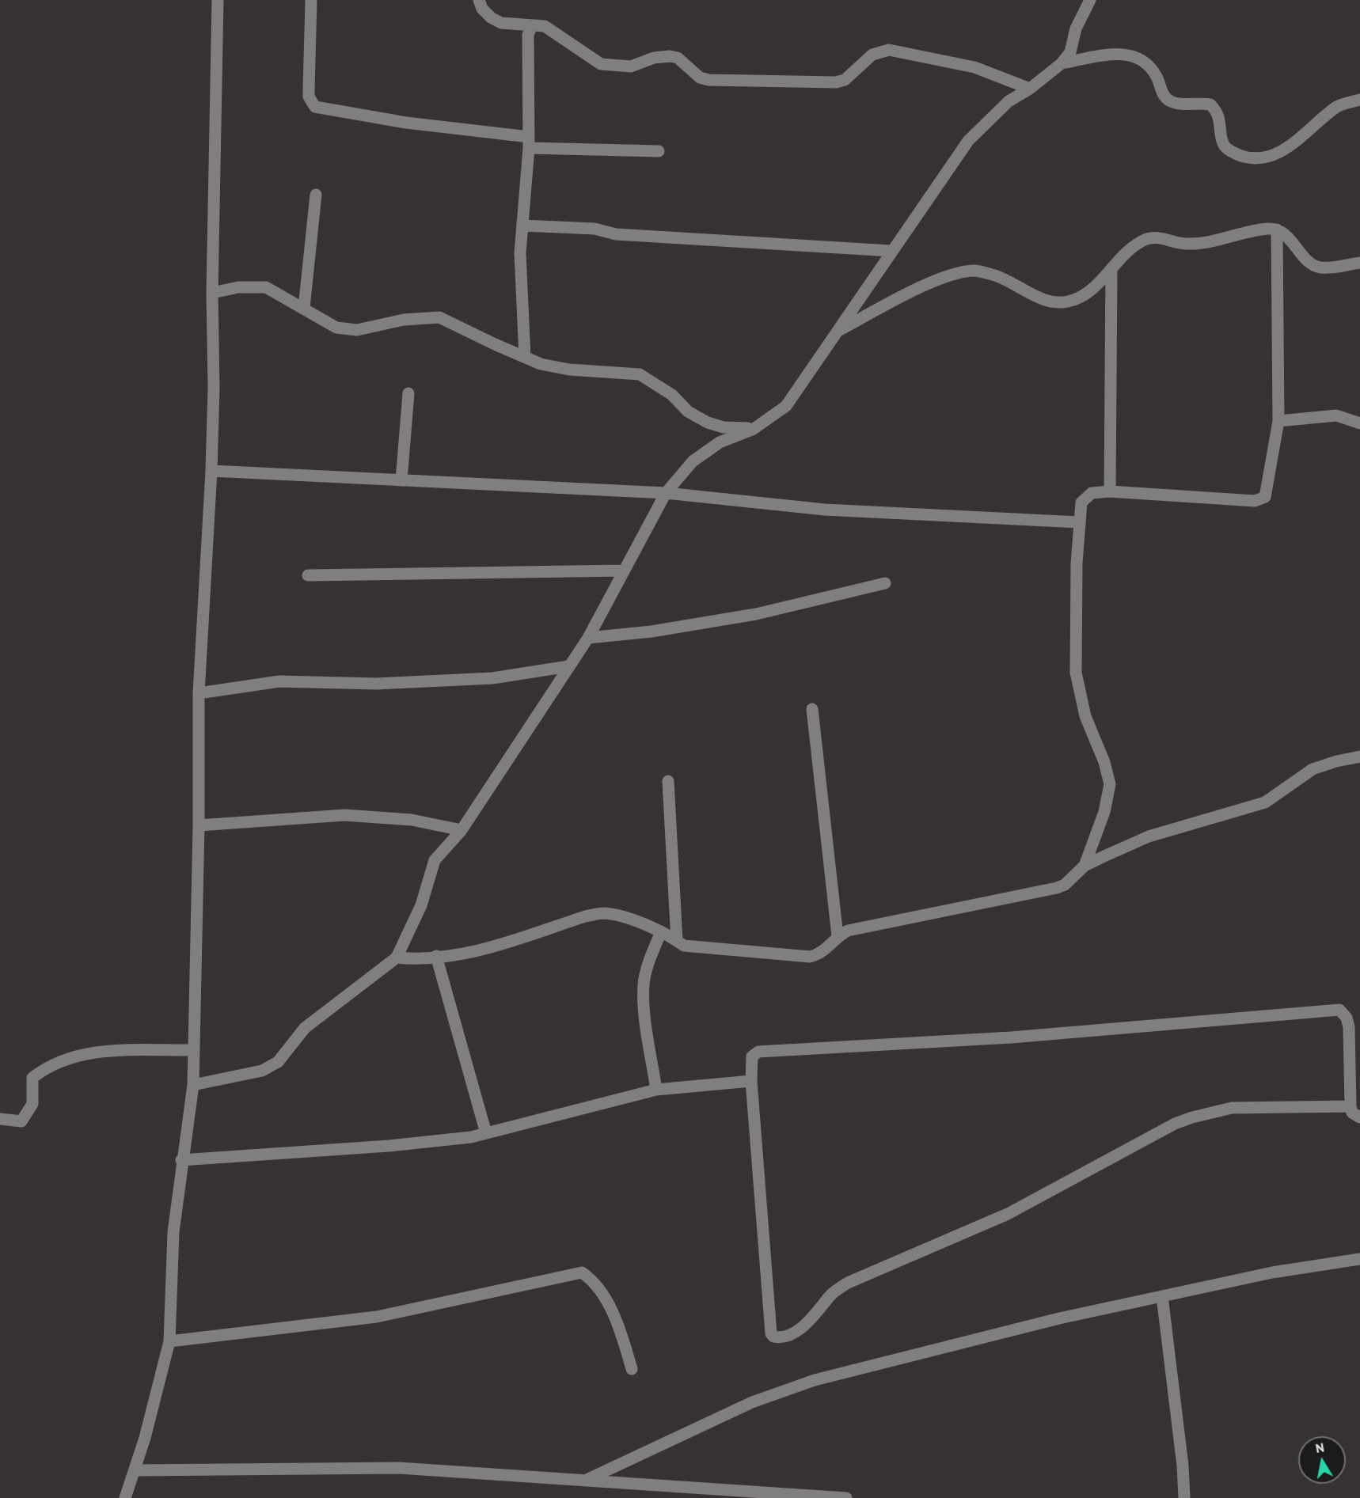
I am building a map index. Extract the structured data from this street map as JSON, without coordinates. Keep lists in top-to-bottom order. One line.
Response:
{"north":"top"}
